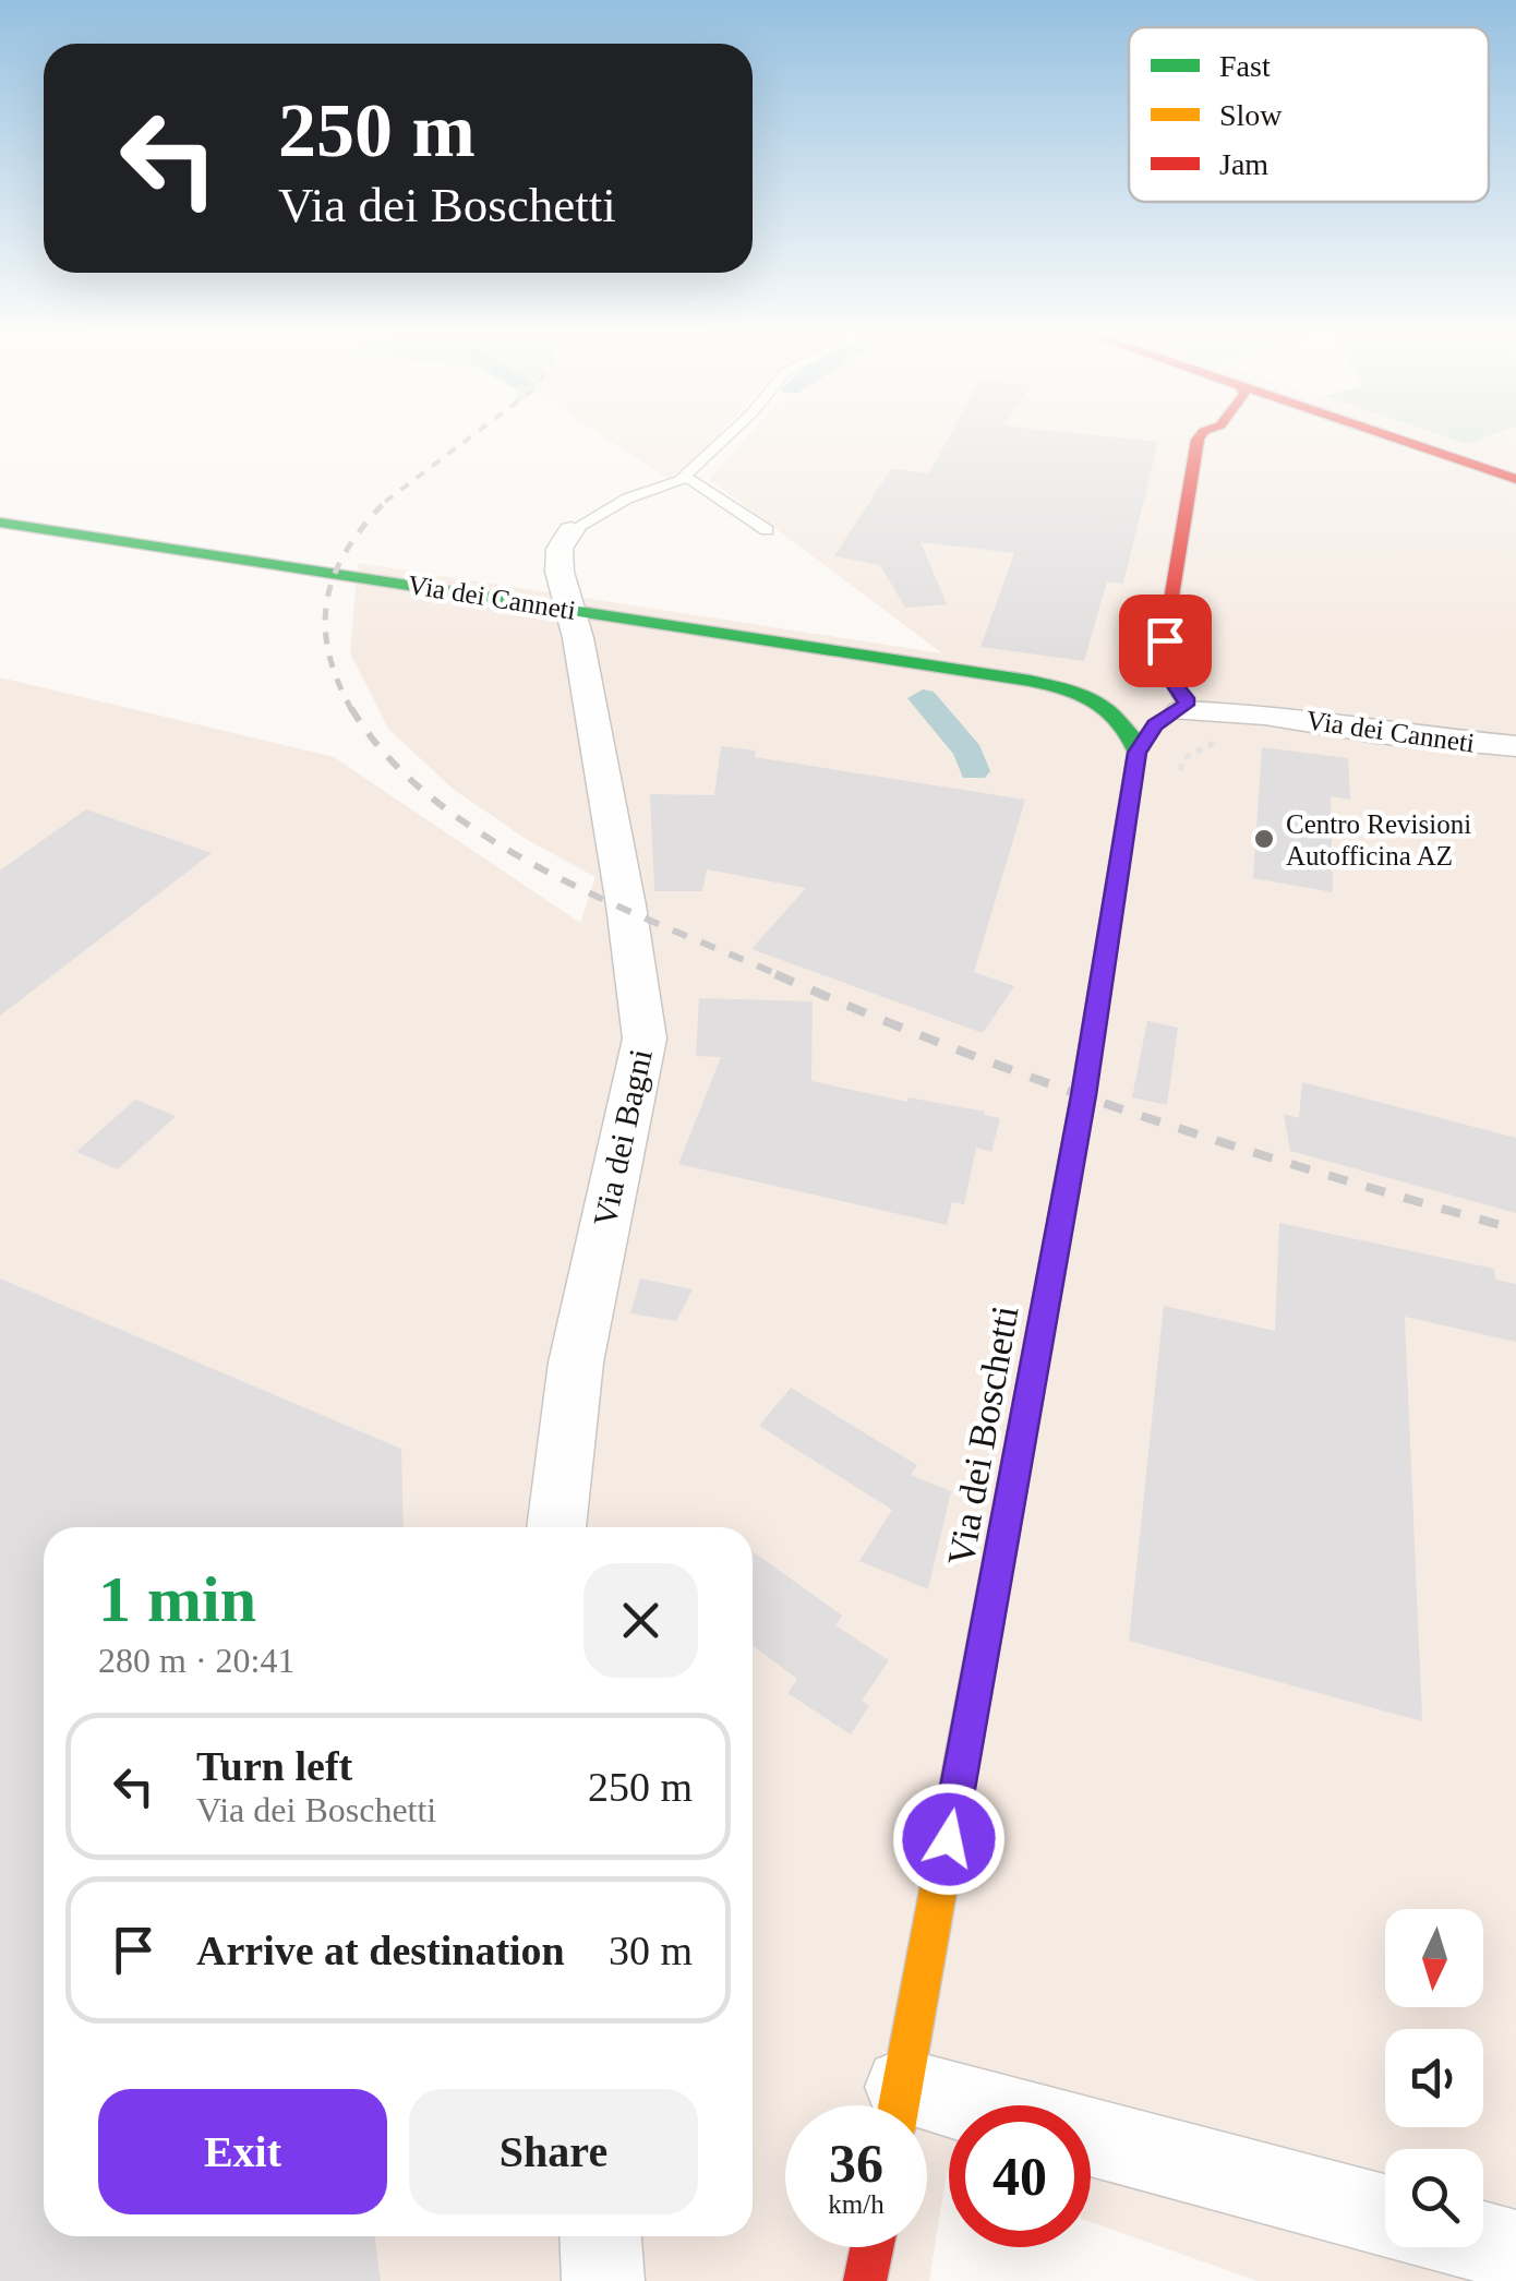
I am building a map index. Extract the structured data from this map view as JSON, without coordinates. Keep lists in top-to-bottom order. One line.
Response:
{"streets":{"street":["Via dei Canneti","Via dei Bagni","Via dei Boschetti"]},"crossings":[["Via dei Canneti","Via dei Bagni"]],"places":["Centro Revisioni Autofficina AZ"],"legend":["Fast","Slow","Jam"],"north":"bottom","page":{"turn":["250 m","Via dei Boschetti"],"heading":["1 min","280 m · 20:41"],"list":[{"name":"Turn left","note":"Via dei Boschetti","value":"250 m"},{"name":"Arrive at destination","value":"30 m"}],"buttons":["Exit","Share"],"speed":"36 km/h","limit":"40"}}
